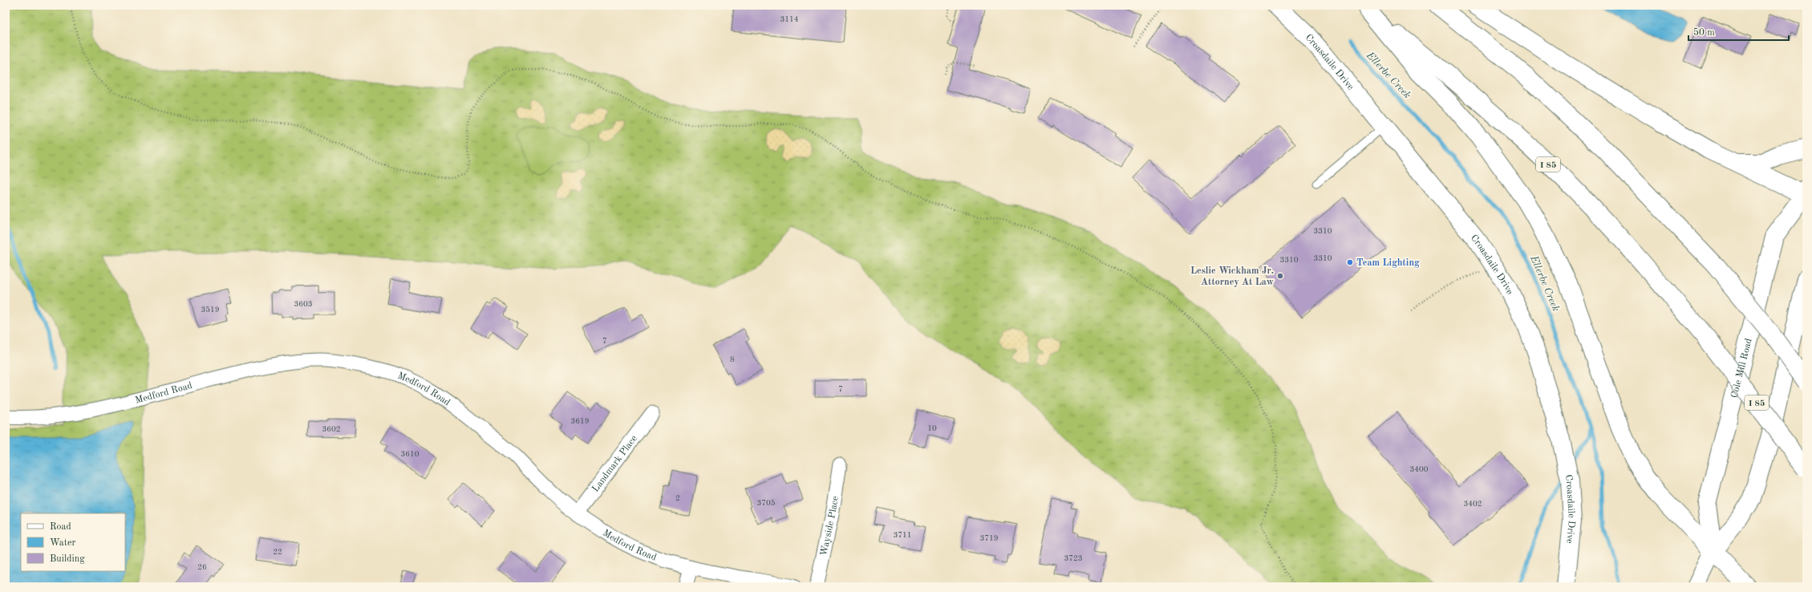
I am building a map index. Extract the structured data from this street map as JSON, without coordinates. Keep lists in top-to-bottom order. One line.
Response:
{"streets":{"main road":["Croasdaile Drive","I 85","Cole Mill Road"],"street":["Medford Road","Landmark Place","Wayside Place"]},"crossings":[["Medford Road","Landmark Place"]],"water":["Ellerbe Creek"],"places":["Team Lighting","Leslie Wickham Jr. Attorney At Law"],"house_numbers":["3114","3310","3310","3310","3603","3519","7","8","7","3619","10","3602","3610","3400","2","3705","3402","3711","3719","22","3723","26"],"legend":["Road","Water","Building"],"scale_bar":"50 m"}
